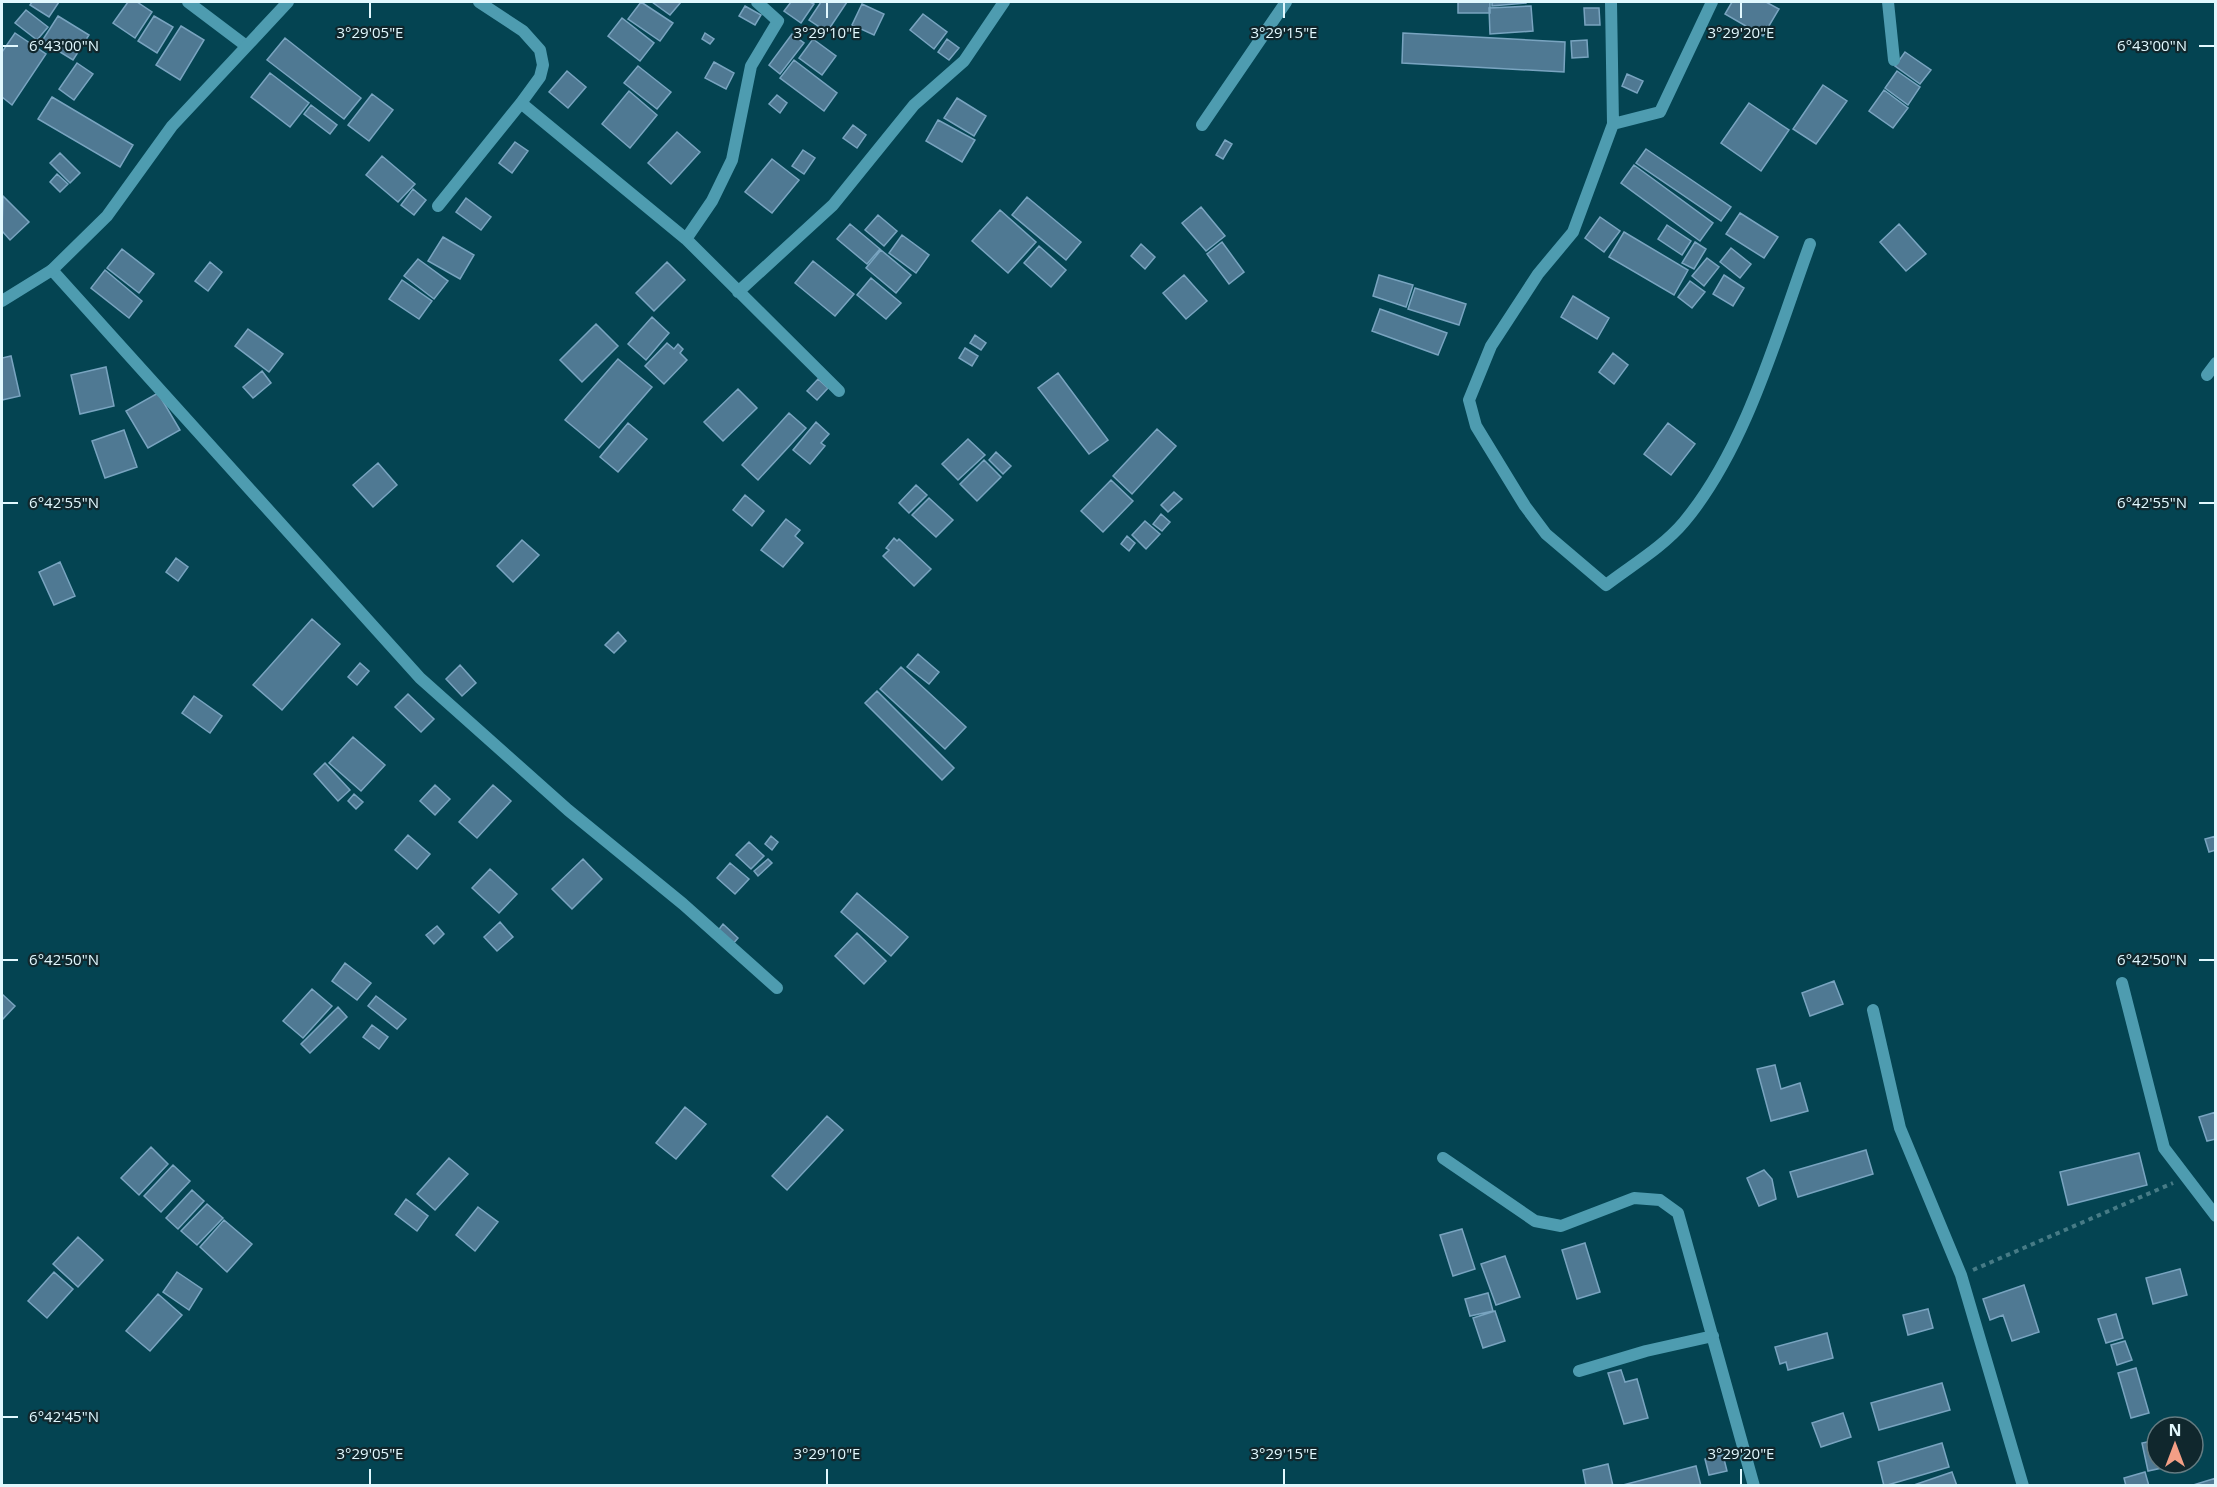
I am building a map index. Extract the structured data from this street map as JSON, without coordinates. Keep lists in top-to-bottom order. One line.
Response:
{"north":"top","coordinates":["3°29'05\"E","3°29'10\"E","3°29'15\"E","3°29'20\"E","6°43'00\"N","6°42'55\"N","6°42'50\"N","6°42'45\"N"]}
